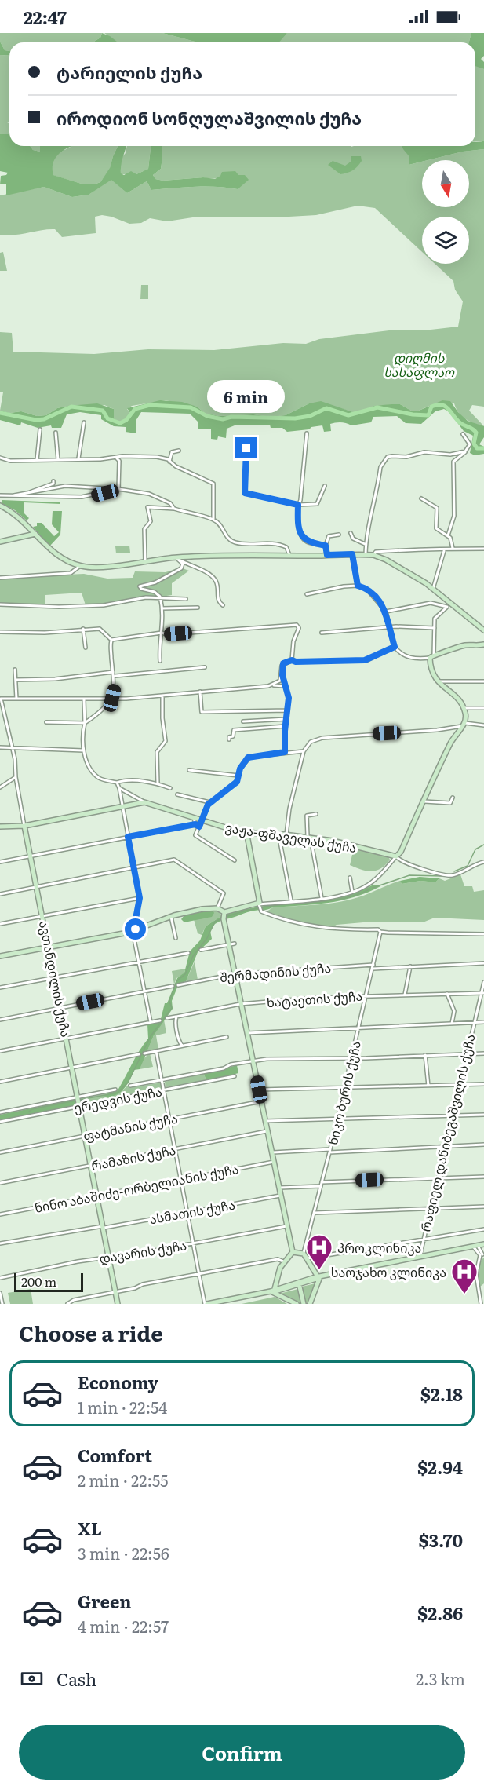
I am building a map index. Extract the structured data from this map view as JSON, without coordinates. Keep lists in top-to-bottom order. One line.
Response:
{"streets":{"street":["ვაჟა-ფშაველას ქუჩა","შერმადინის ქუჩა","ავთანდილის ქუჩა","ხატაეთის ქუჩა","ნიკო ბურის ქუჩა","ერედვის ქუჩა","ფატმანის ქუჩა","რაფიელ დანიბეგაშვილის ქუჩა","რამაზის ქუჩა","ნინო აბაშიძე-ორბელიანის ქუჩა","ასმათის ქუჩა","დავარის ქუჩა"]},"crossings":[["შერმადინის ქუჩა","ნიკო ბურის ქუჩა"],["ავთანდილის ქუჩა","ერედვის ქუჩა"],["ავთანდილის ქუჩა","ფატმანის ქუჩა"],["ავთანდილის ქუჩა","რამაზის ქუჩა"],["ავთანდილის ქუჩა","ნინო აბაშიძე-ორბელიანის ქუჩა"],["ავთანდილის ქუჩა","ასმათის ქუჩა"],["ავთანდილის ქუჩა","დავარის ქუჩა"],["ხატაეთის ქუჩა","ნიკო ბურის ქუჩა"],["ხატაეთის ქუჩა","რაფიელ დანიბეგაშვილის ქუჩა"],["ნიკო ბურის ქუჩა","ერედვის ქუჩა"],["ერედვის ქუჩა","რაფიელ დანიბეგაშვილის ქუჩა"]],"parks":["დიღმის სასაფლაო"],"places":{"hospital":["პროკლინიკა","საოჯახო კლინიკა"]},"scale_bar":"200 m","north":"bottom","page":{"status":"22:47","banner":["ტარიელის ქუჩა","იროდიონ სონღულაშვილის ქუჩა"],"bubble":"6 min","scale":"200 m","heading":"Choose a ride","list":[{"name":"Economy","note":"1 min · 22:54","value":"$2.18"},{"name":"Comfort","note":"2 min · 22:55","value":"$2.94"},{"name":"XL","note":"3 min · 22:56","value":"$3.70"},{"name":"Green","note":"4 min · 22:57","value":"$2.86"}],"pay":["Cash","2.3 km"],"buttons":"Confirm"}}
